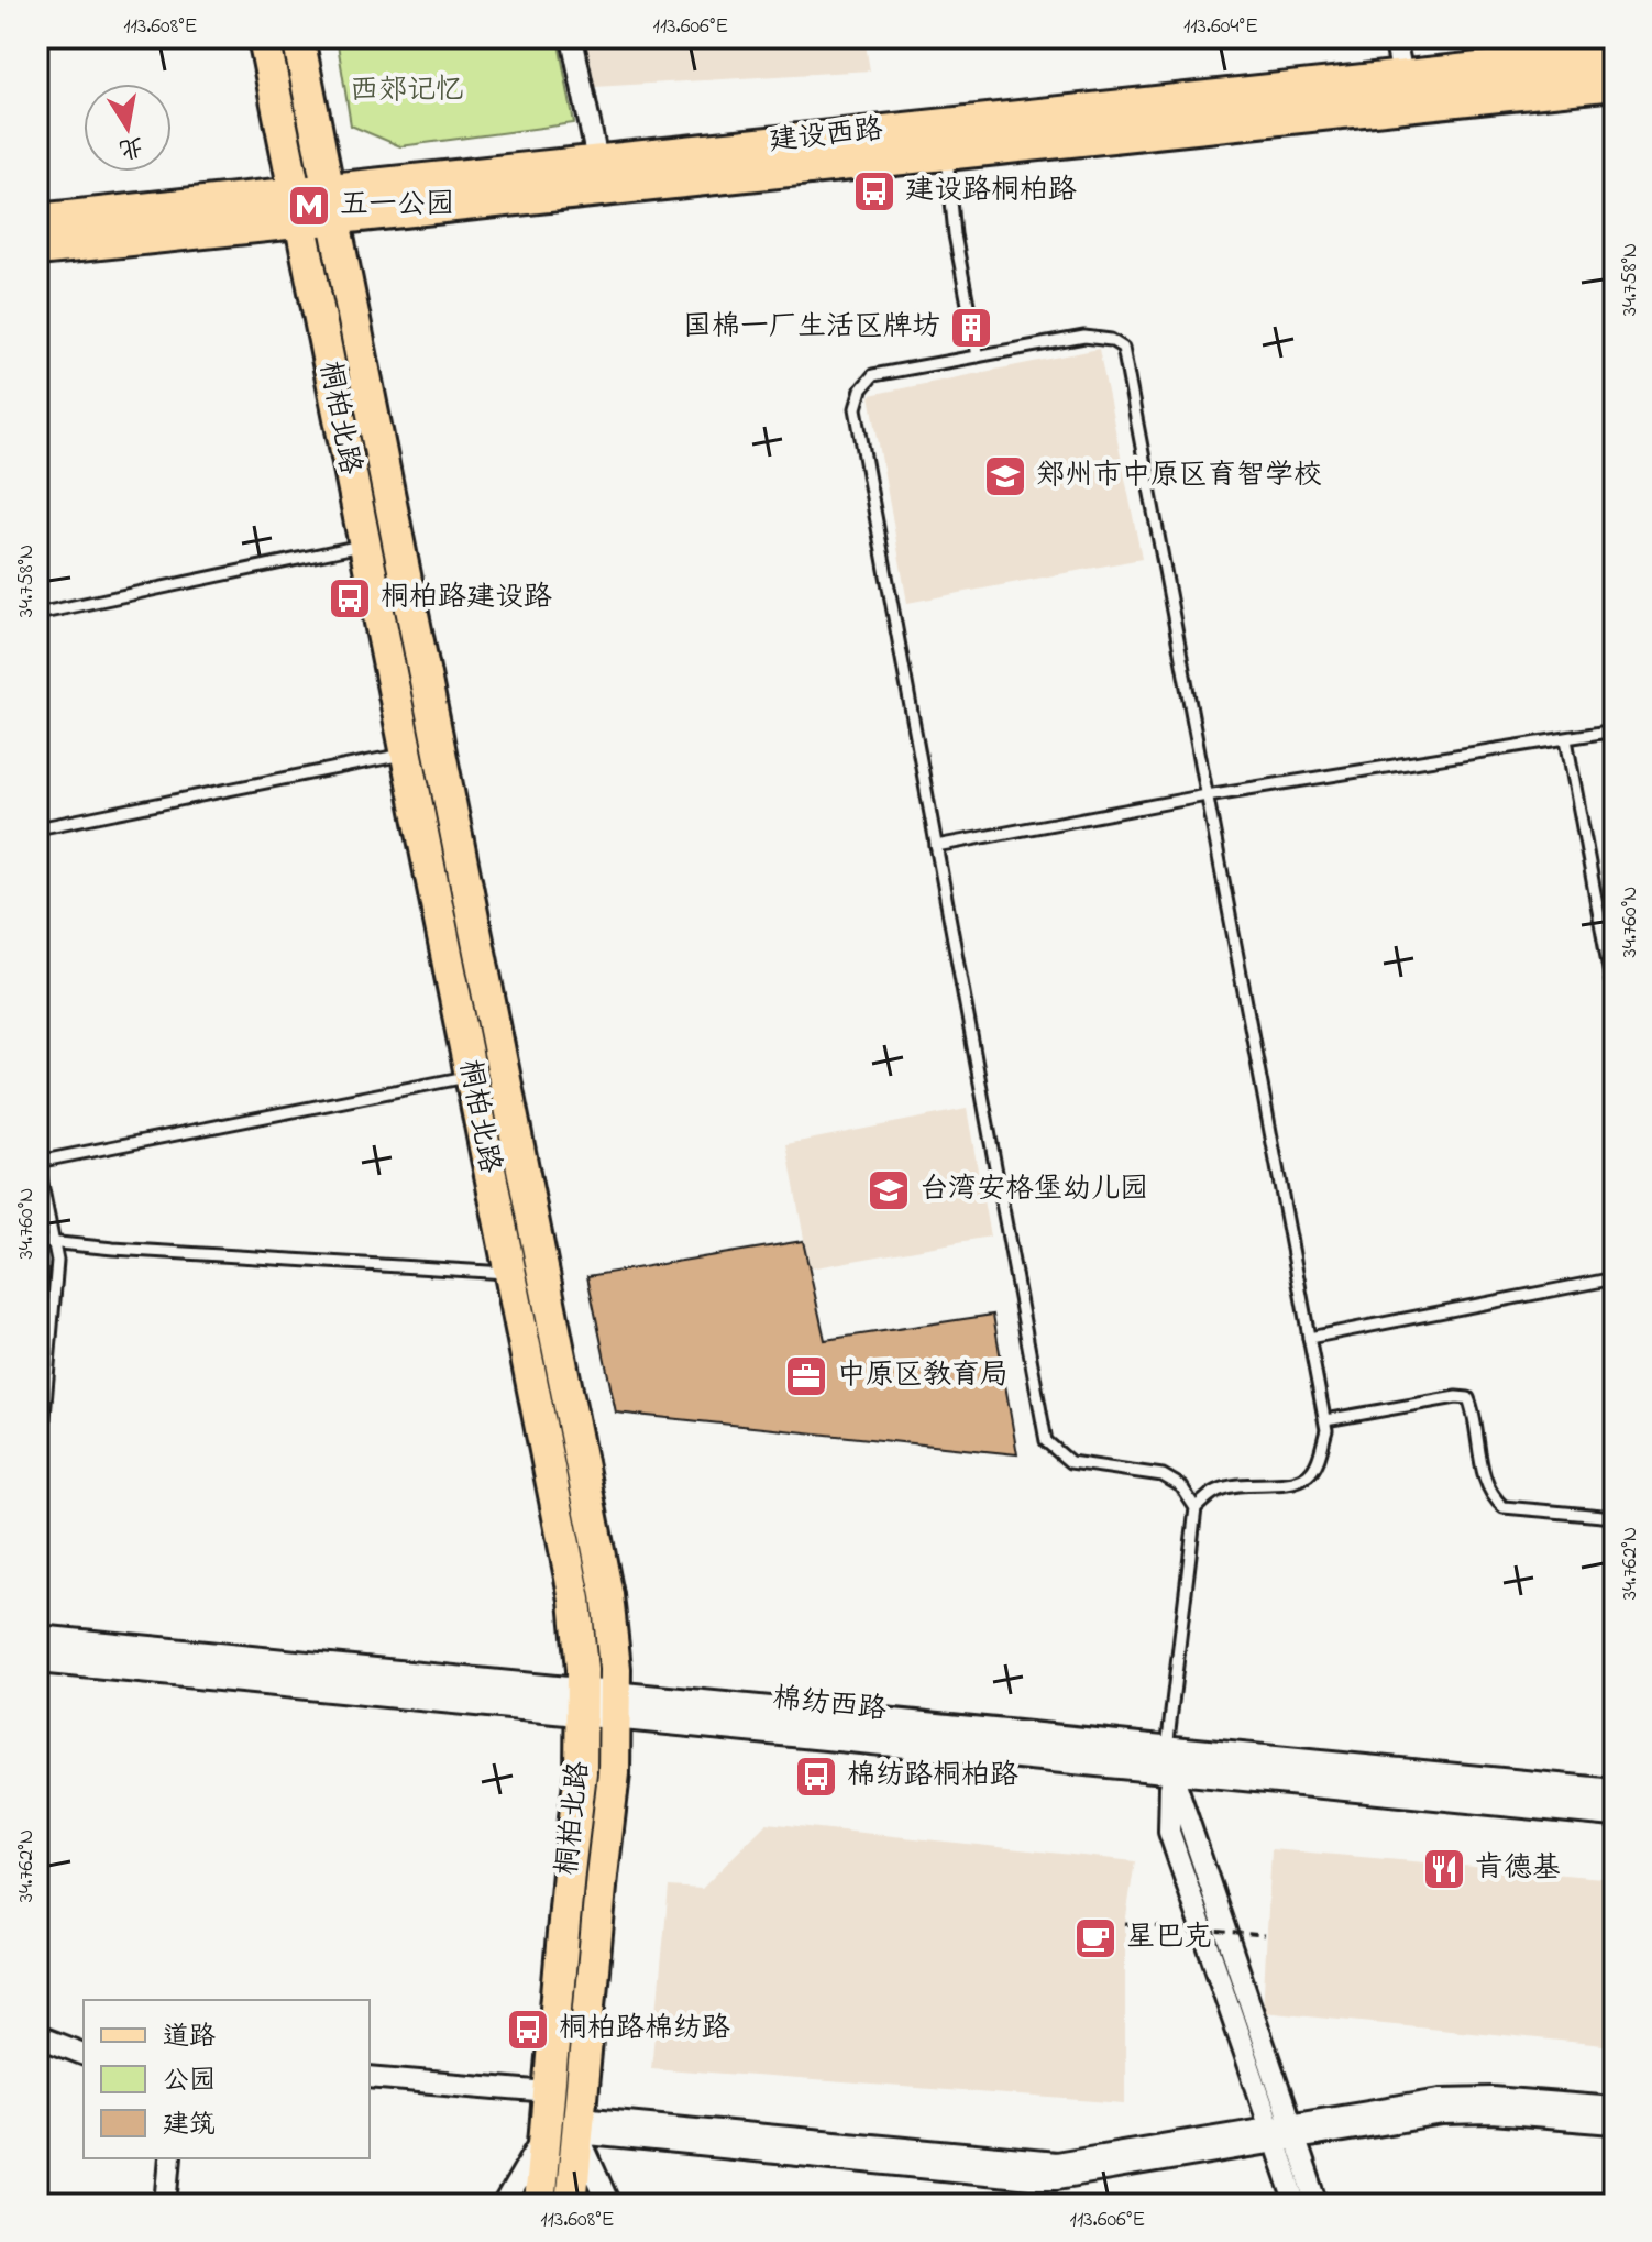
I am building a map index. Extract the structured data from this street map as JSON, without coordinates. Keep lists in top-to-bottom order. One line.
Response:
{"streets":{"main road":["建设西路","桐柏北路"],"street":["棉纺西路"]},"crossings":[["建设西路","桐柏北路"],["桐柏北路","棉纺西路"]],"parks":["西郊记忆"],"places":{"bus stop":["建设路桐柏路","桐柏路建设路","棉纺路桐柏路","桐柏路棉纺路"],"metro station":["五一公园"],"building":["国棉一厂生活区牌坊"],"school or university":["郑州市中原区育智学校","台湾安格堡幼儿园"],"office":["中原区教育局"],"restaurant":["肯德基"],"cafe":["星巴克"]},"legend":["道路","公园","建筑"],"north":"bottom","coordinates":["113.608°E","113.606°E","113.604°E","34.758°N","34.760°N","34.762°N"]}
